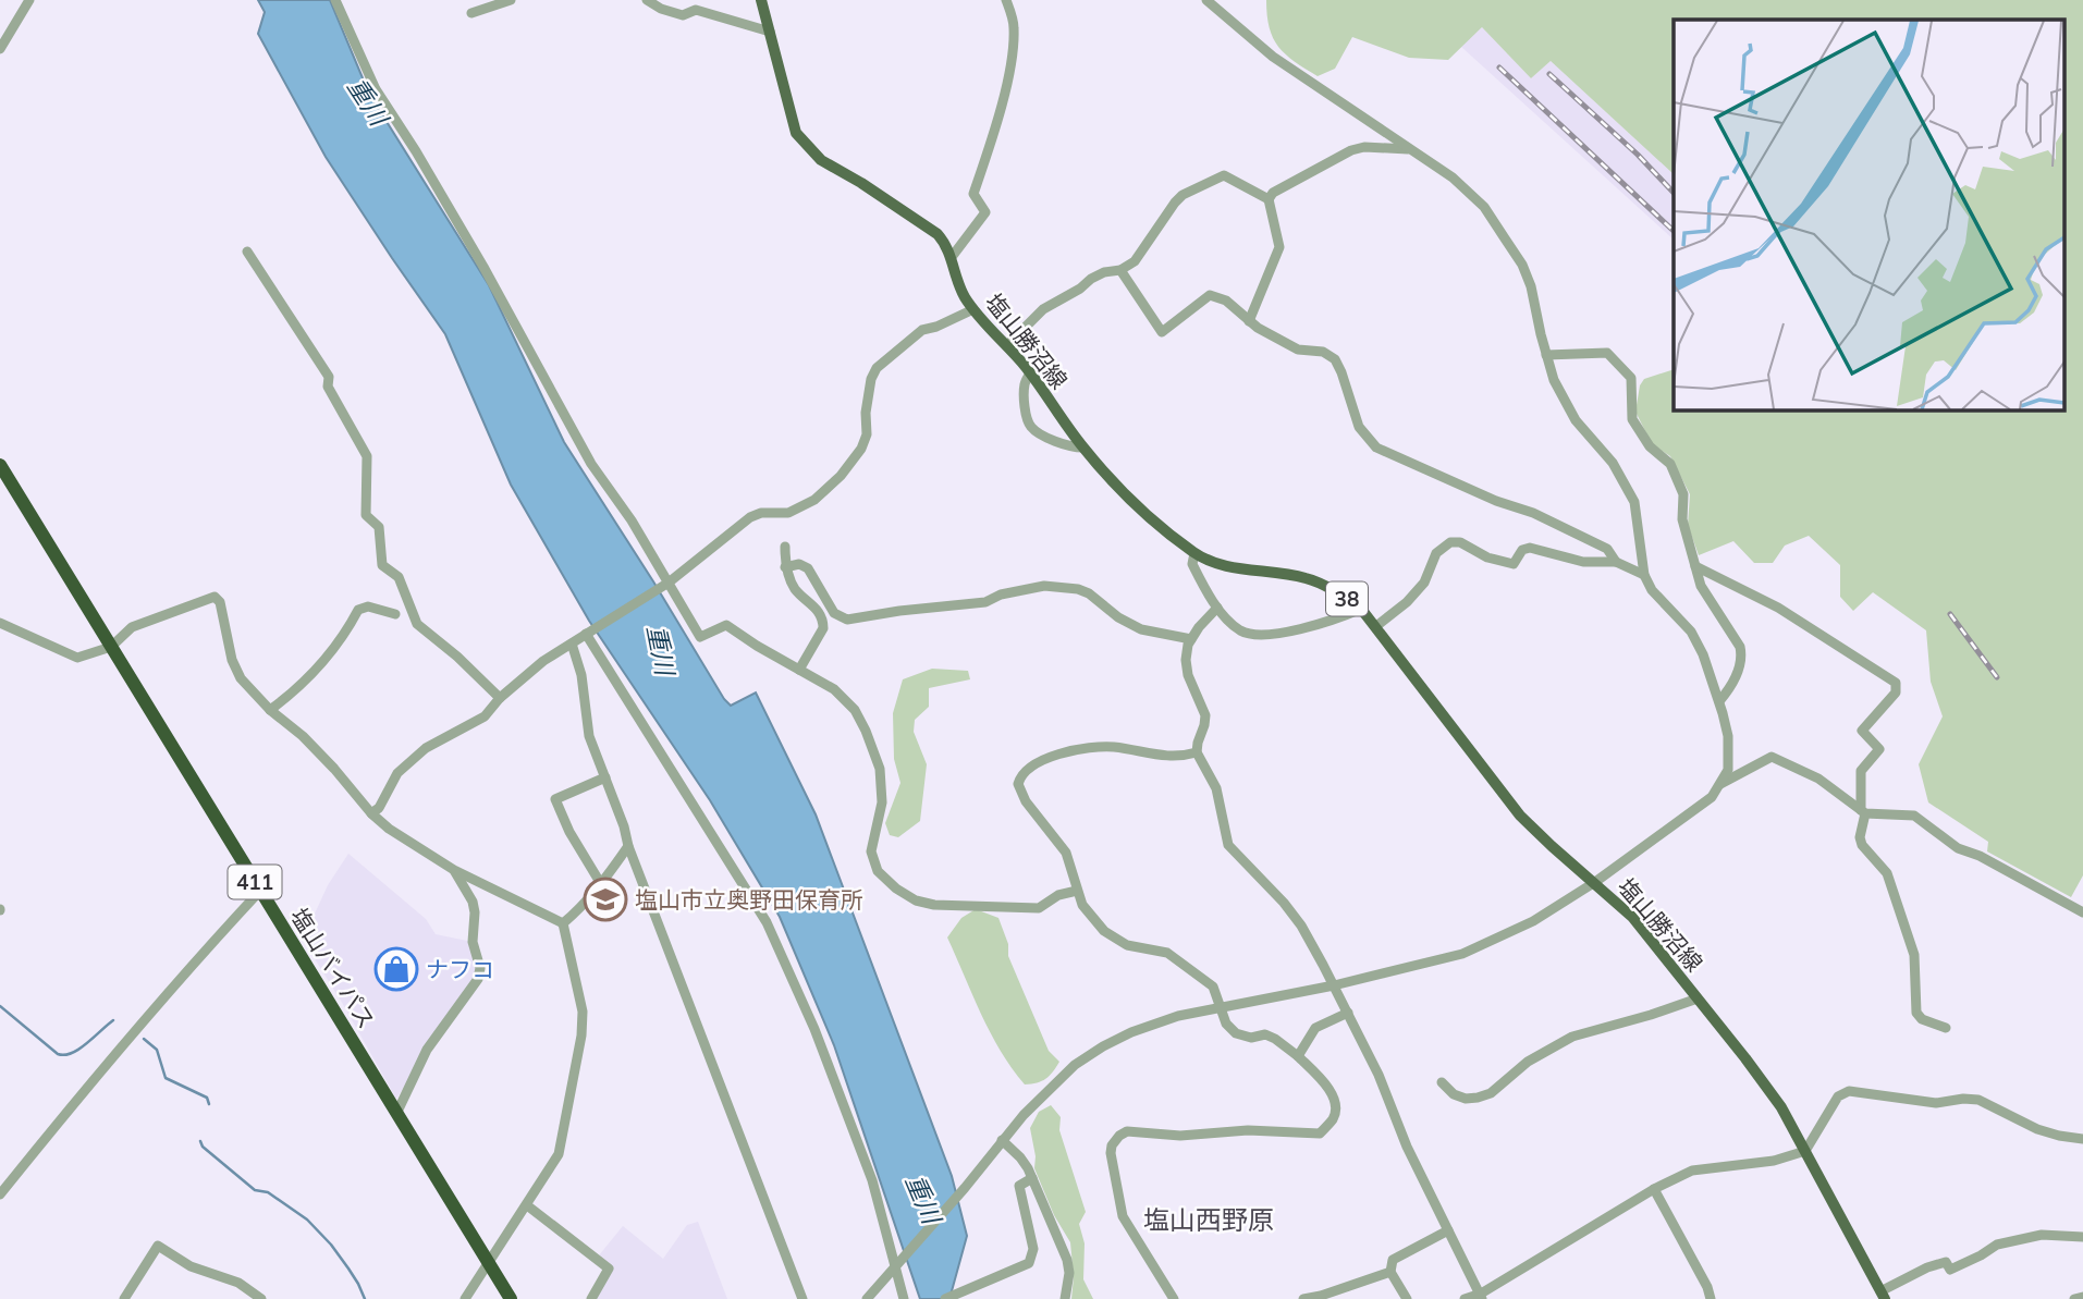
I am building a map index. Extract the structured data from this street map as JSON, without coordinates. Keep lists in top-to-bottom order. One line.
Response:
{"streets":{"highway":["411","塩山バイパス"],"main road":["塩山勝沼線","38"]},"crossings":[["塩山勝沼線","38"]],"districts":["塩山西野原"],"water":["重川"],"places":{"school or university":["塩山市立奥野田保育所"],"shop":["ナフコ"]}}
